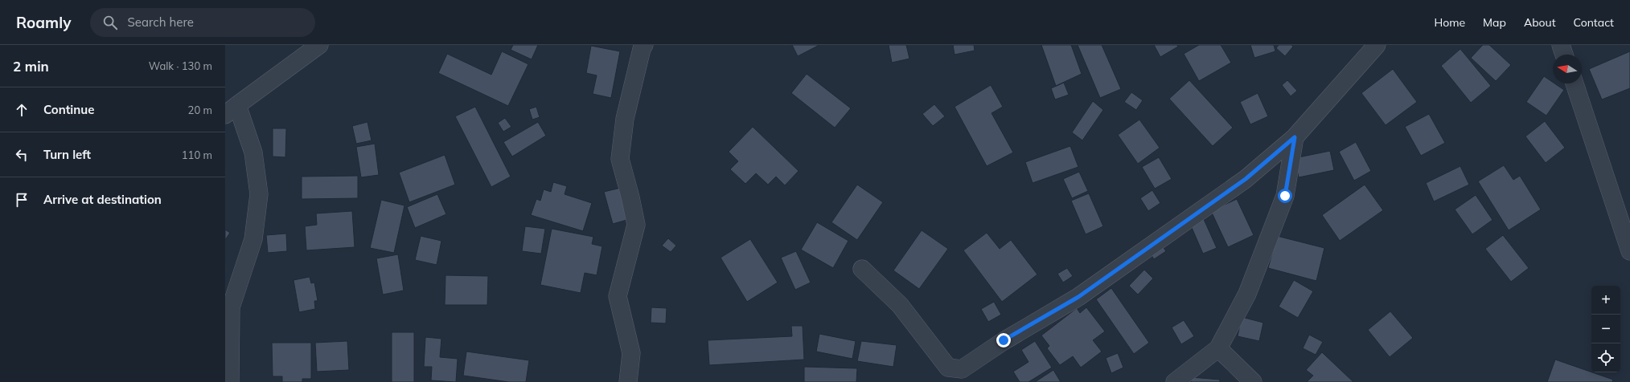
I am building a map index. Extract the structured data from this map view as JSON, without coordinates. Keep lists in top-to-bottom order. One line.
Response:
{"north":"left","page":{"header":"Roamly","search":"Search here","nav":["Home","Map","About","Contact"],"heading":["2 min","Walk · 130 m"],"list":[["Continue","20 m"],["Turn left","110 m"],"Arrive at destination"],"map_buttons":["+","−"]}}
